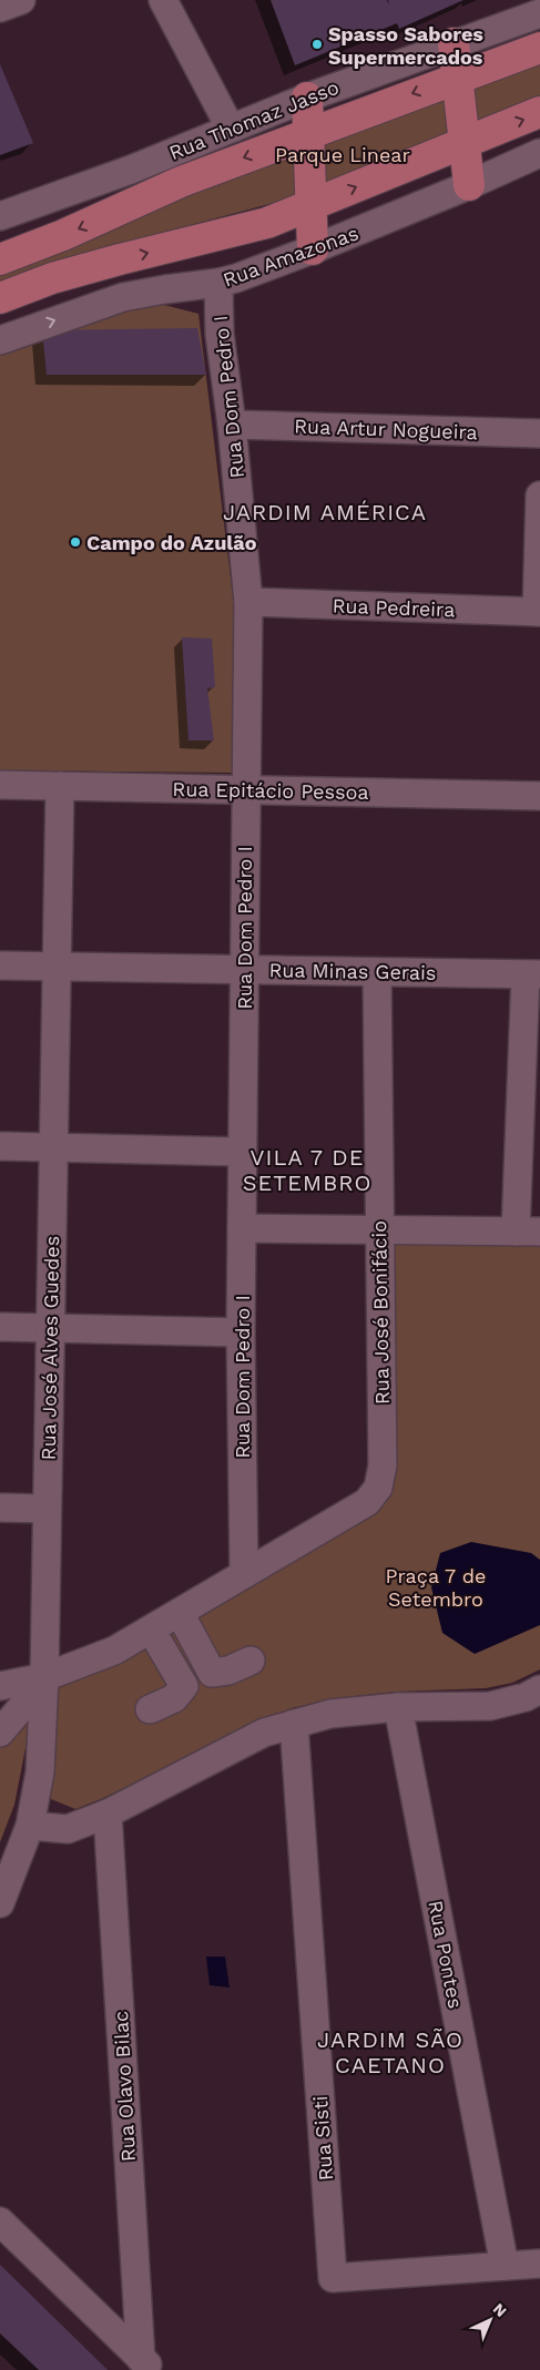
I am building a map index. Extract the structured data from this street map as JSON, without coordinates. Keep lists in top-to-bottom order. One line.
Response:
{"streets":{"street":["Rua Thomaz Jasso","Rua Amazonas","Rua Dom Pedro I","Rua Artur Nogueira","Rua Pedreira","Rua Epitácio Pessoa","Rua Minas Gerais","Rua José Bonifácio","Rua José Alves Guedes","Rua Pontes","Rua Olavo Bilac","Rua Sisti"]},"crossings":[["Rua Amazonas","Rua Dom Pedro I"],["Rua Dom Pedro I","Rua Artur Nogueira"],["Rua Dom Pedro I","Rua Pedreira"],["Rua Dom Pedro I","Rua Epitácio Pessoa"],["Rua Dom Pedro I","Rua Minas Gerais"],["Rua Dom Pedro I","Rua José Bonifácio"],["Rua Epitácio Pessoa","Rua José Alves Guedes"],["Rua Minas Gerais","Rua José Bonifácio"],["Rua Minas Gerais","Rua José Alves Guedes"],["Rua Pontes","Rua Sisti"]],"one_way":["Rua Amazonas"],"districts":["JARDIM AMÉRICA","VILA 7 DE SETEMBRO","JARDIM SÃO CAETANO"],"parks":["Parque Linear","Praça 7 de Setembro"],"places":["Spasso Sabores Supermercados","Campo do Azulão"],"north":"top right"}
